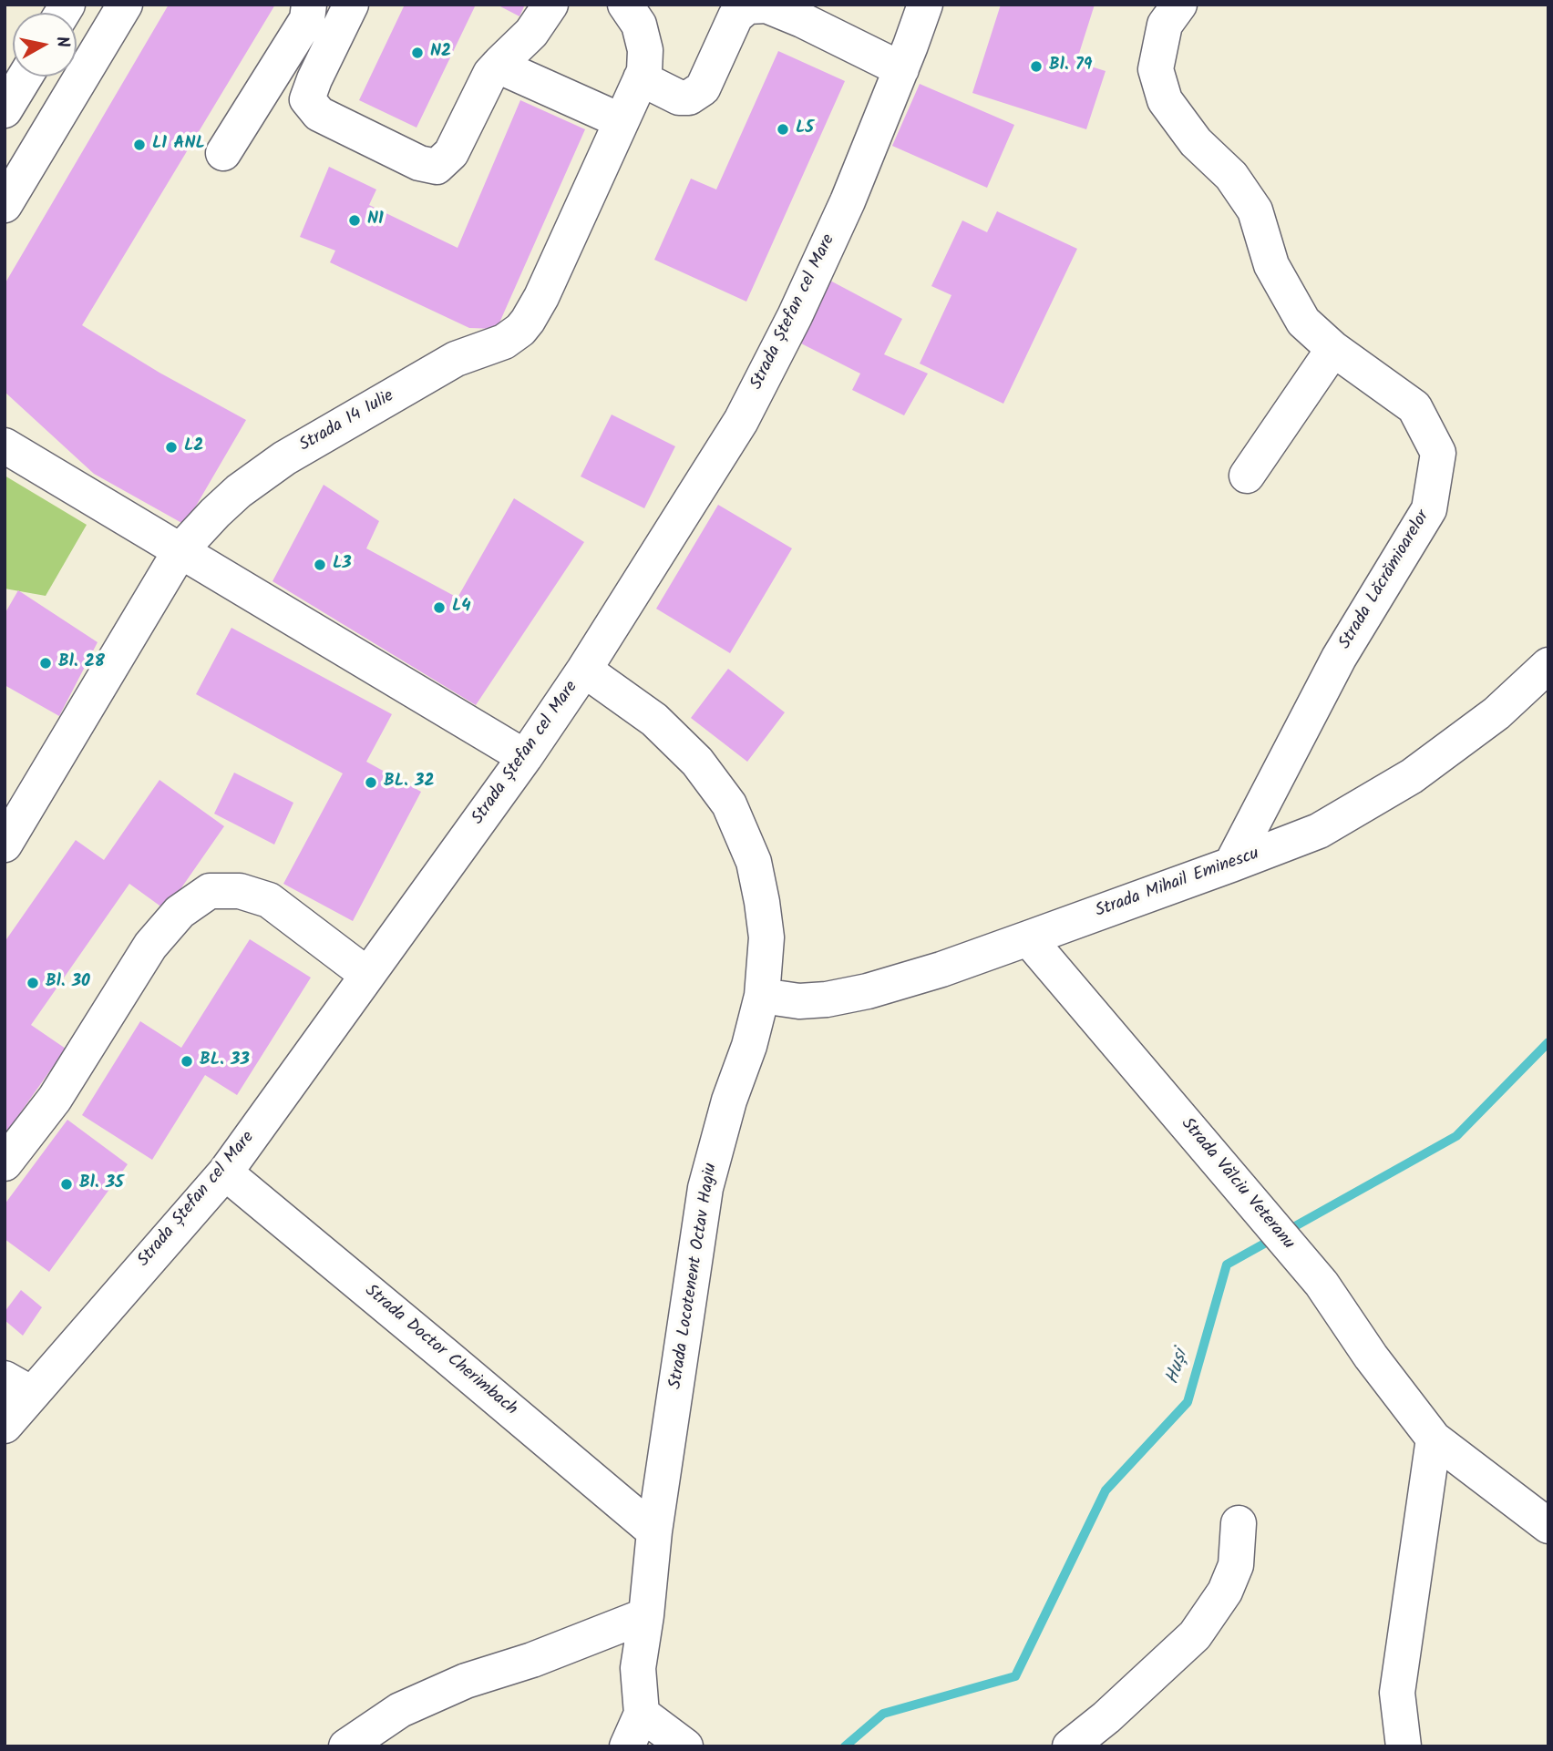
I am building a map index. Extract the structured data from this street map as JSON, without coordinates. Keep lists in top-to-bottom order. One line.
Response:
{"streets":{"street":["Strada Ștefan cel Mare","Strada 14 Iulie","Strada Lăcrămioarelor","Strada Mihail Eminescu","Strada Vălciu Veteranu","Strada Locotenent Octav Hagiu","Strada Doctor Cherimbach"]},"crossings":[["Strada Ștefan cel Mare","Strada Locotenent Octav Hagiu"],["Strada Ștefan cel Mare","Strada Doctor Cherimbach"],["Strada Lăcrămioarelor","Strada Mihail Eminescu"],["Strada Mihail Eminescu","Strada Vălciu Veteranu"],["Strada Mihail Eminescu","Strada Locotenent Octav Hagiu"],["Strada Locotenent Octav Hagiu","Strada Doctor Cherimbach"]],"water":["Huși"],"places":["N2","Bl. 79","L5","L1 ANL","N1","L2","L3","L4","Bl. 28","BL. 32","Bl. 30","BL. 33","Bl. 35"],"north":"right"}
